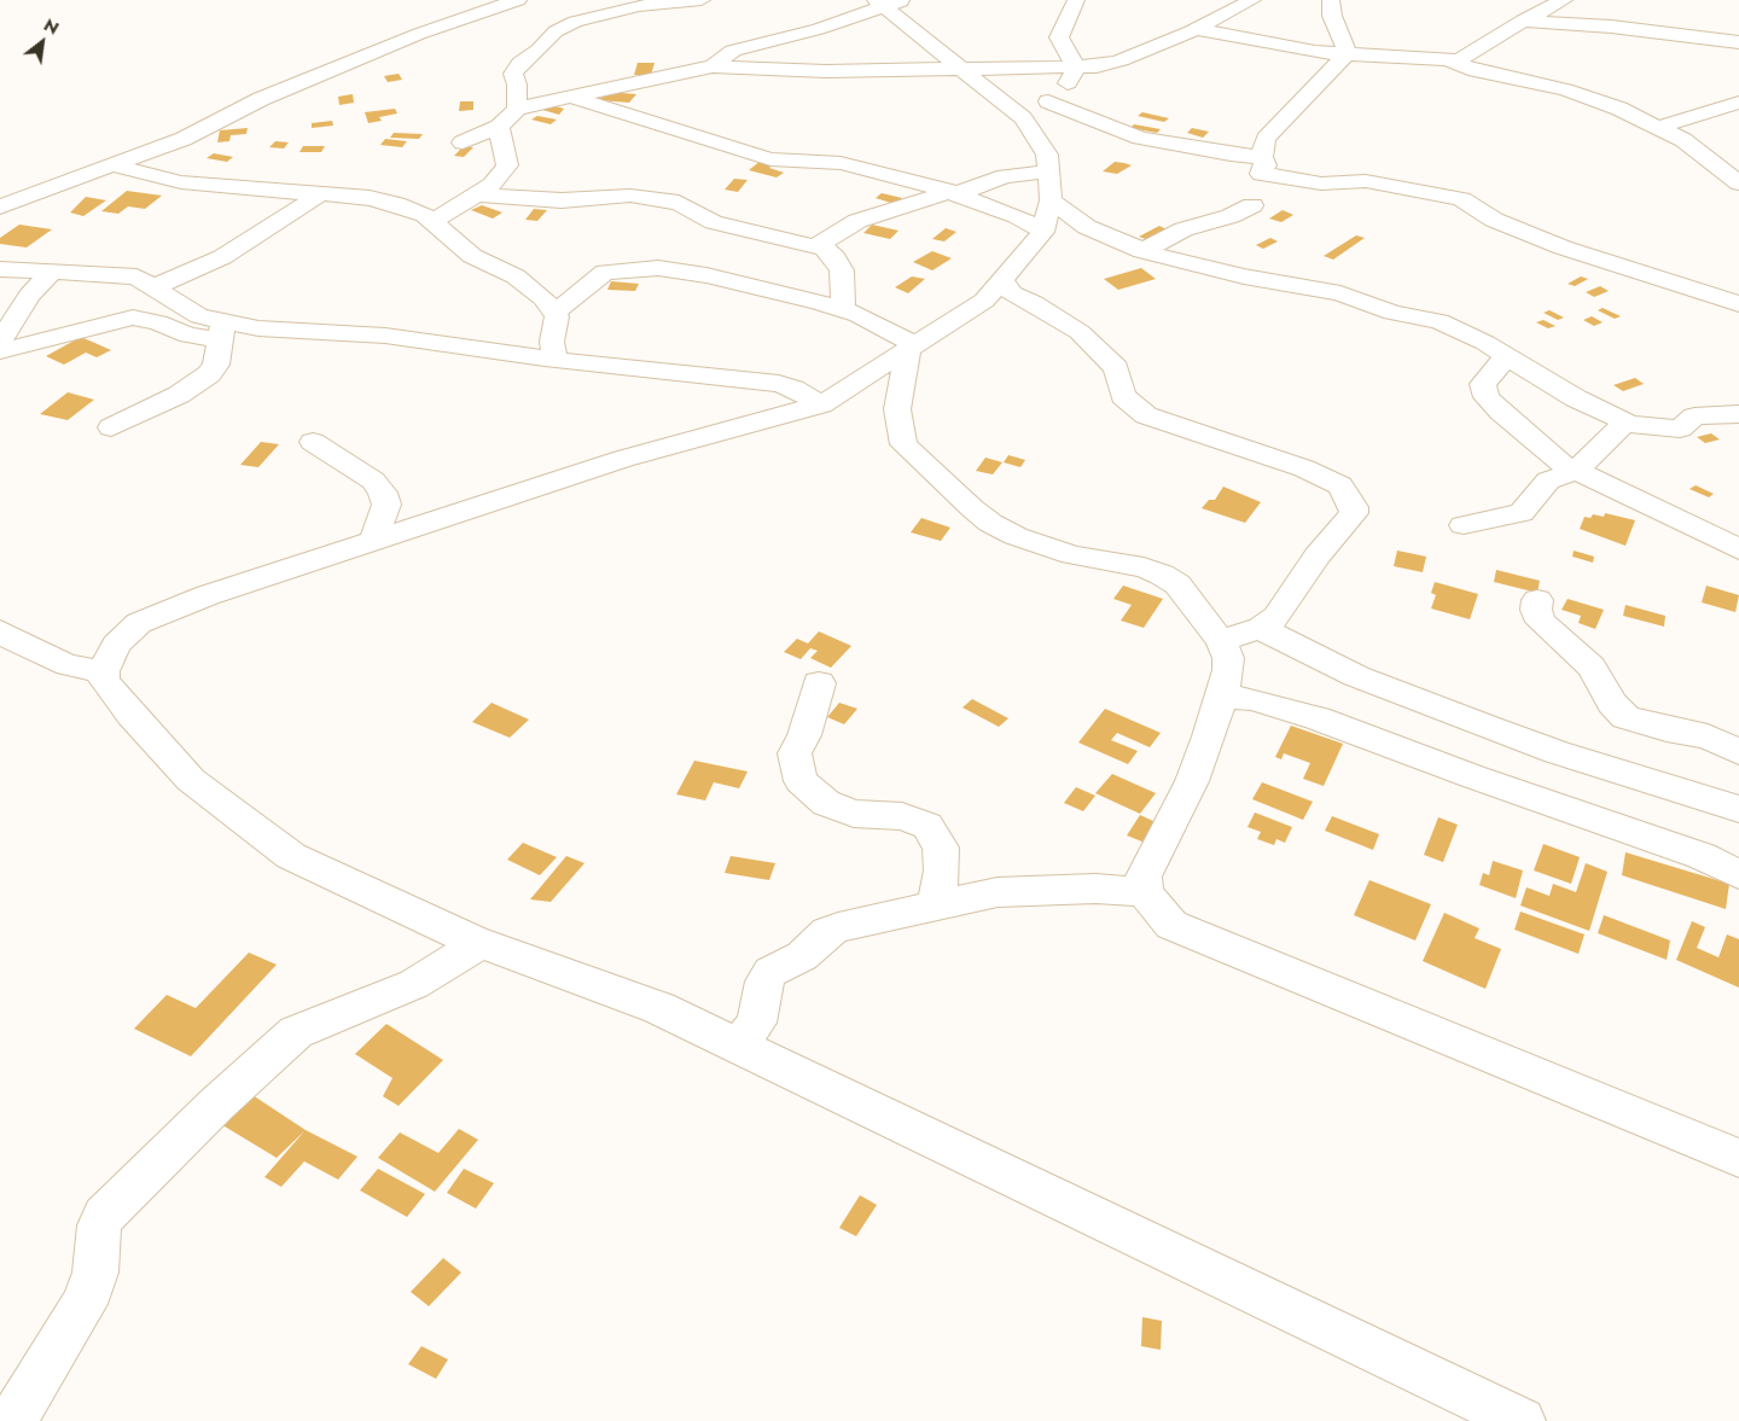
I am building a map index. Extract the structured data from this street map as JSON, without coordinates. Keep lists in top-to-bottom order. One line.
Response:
{"north":"top right"}
